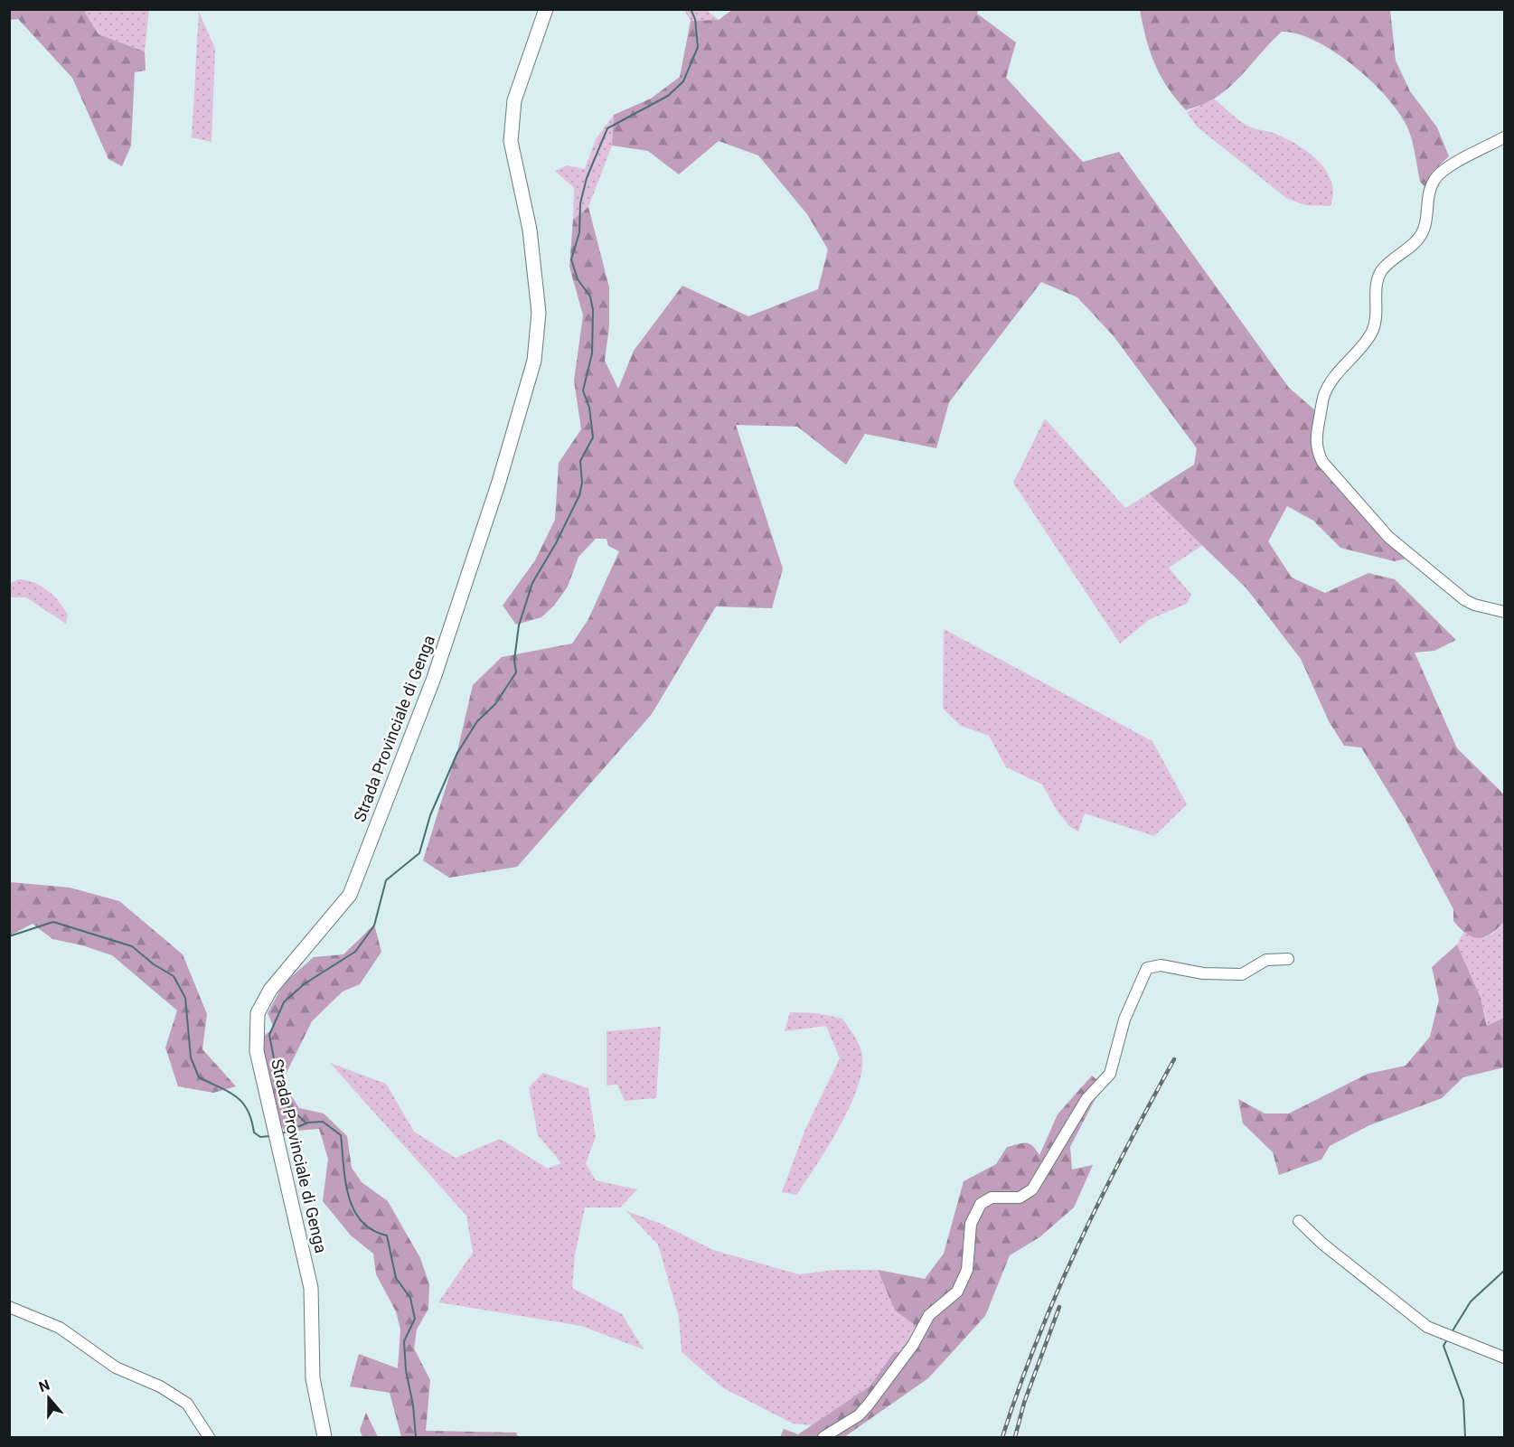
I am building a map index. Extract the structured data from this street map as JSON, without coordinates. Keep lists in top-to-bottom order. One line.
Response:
{"streets":{"main road":["Strada Provinciale di Genga"]},"north":"top"}
